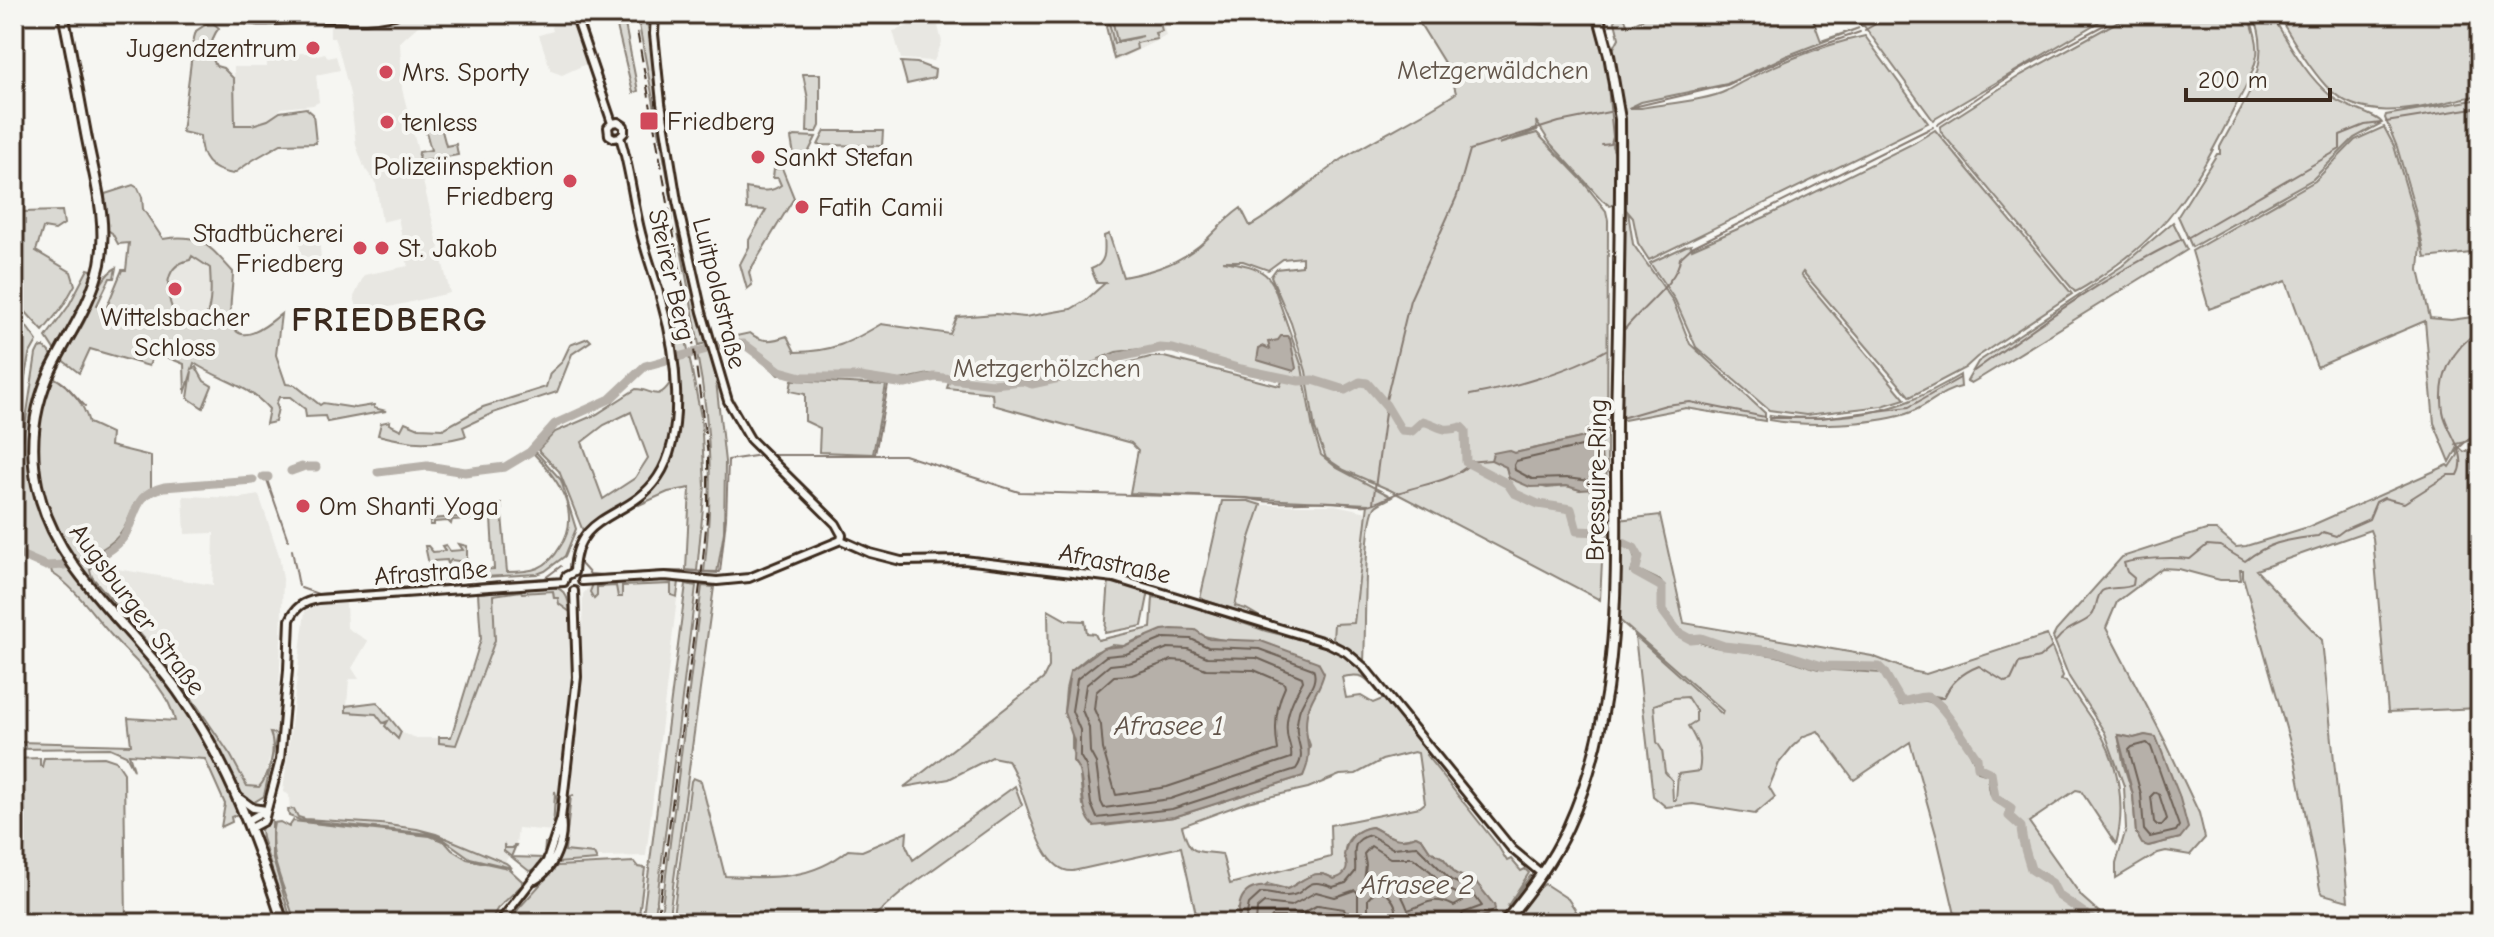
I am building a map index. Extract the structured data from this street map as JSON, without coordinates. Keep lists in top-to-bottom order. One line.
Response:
{"streets":{"main road":["Bressuire-Ring","Augsburger Straße"],"street":["Steirer Berg","Luitpoldstraße","Afrastraße"]},"crossings":[["Steirer Berg","Afrastraße"],["Luitpoldstraße","Afrastraße"],["Bressuire-Ring","Afrastraße"]],"districts":["FRIEDBERG"],"water":["Afrasee 1","Afrasee 2"],"parks":["Metzgerwäldchen","Metzgerhölzchen"],"places":{"other":["Jugendzentrum","Mrs. Sporty","tenless","Sankt Stefan","Polizeiinspektion Friedberg","Fatih Camii","Stadtbücherei Friedberg","St. Jakob","Wittelsbacher Schloss","Om Shanti Yoga"],"transit":["Friedberg"]},"scale_bar":"200 m"}
